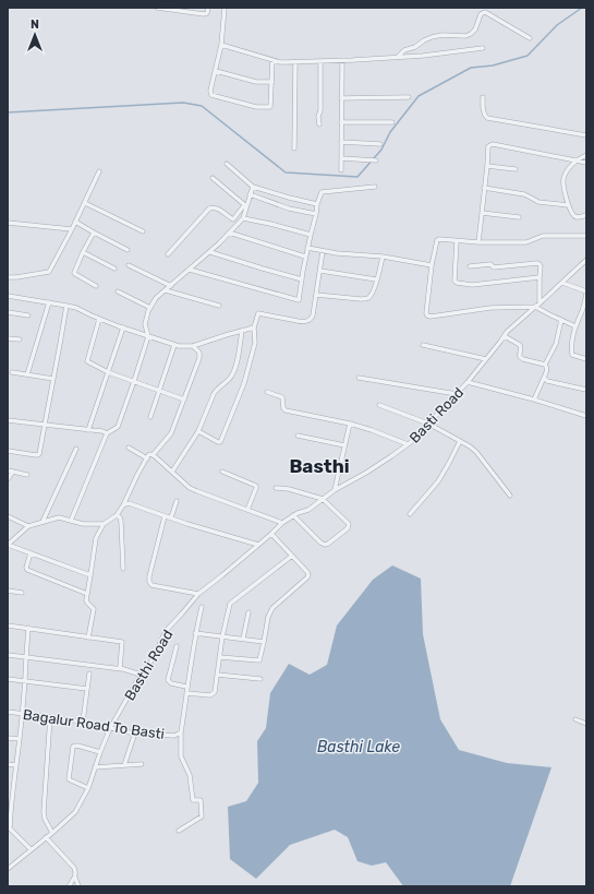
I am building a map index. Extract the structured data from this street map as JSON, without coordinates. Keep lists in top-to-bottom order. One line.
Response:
{"streets":{"street":["Basti Road","Basthi Road","Bagalur Road To Basti"]},"crossings":[["Basti Road","Basthi Road"],["Basthi Road","Bagalur Road To Basti"]],"districts":["Basthi"],"water":["Basthi Lake"],"north":"top"}
